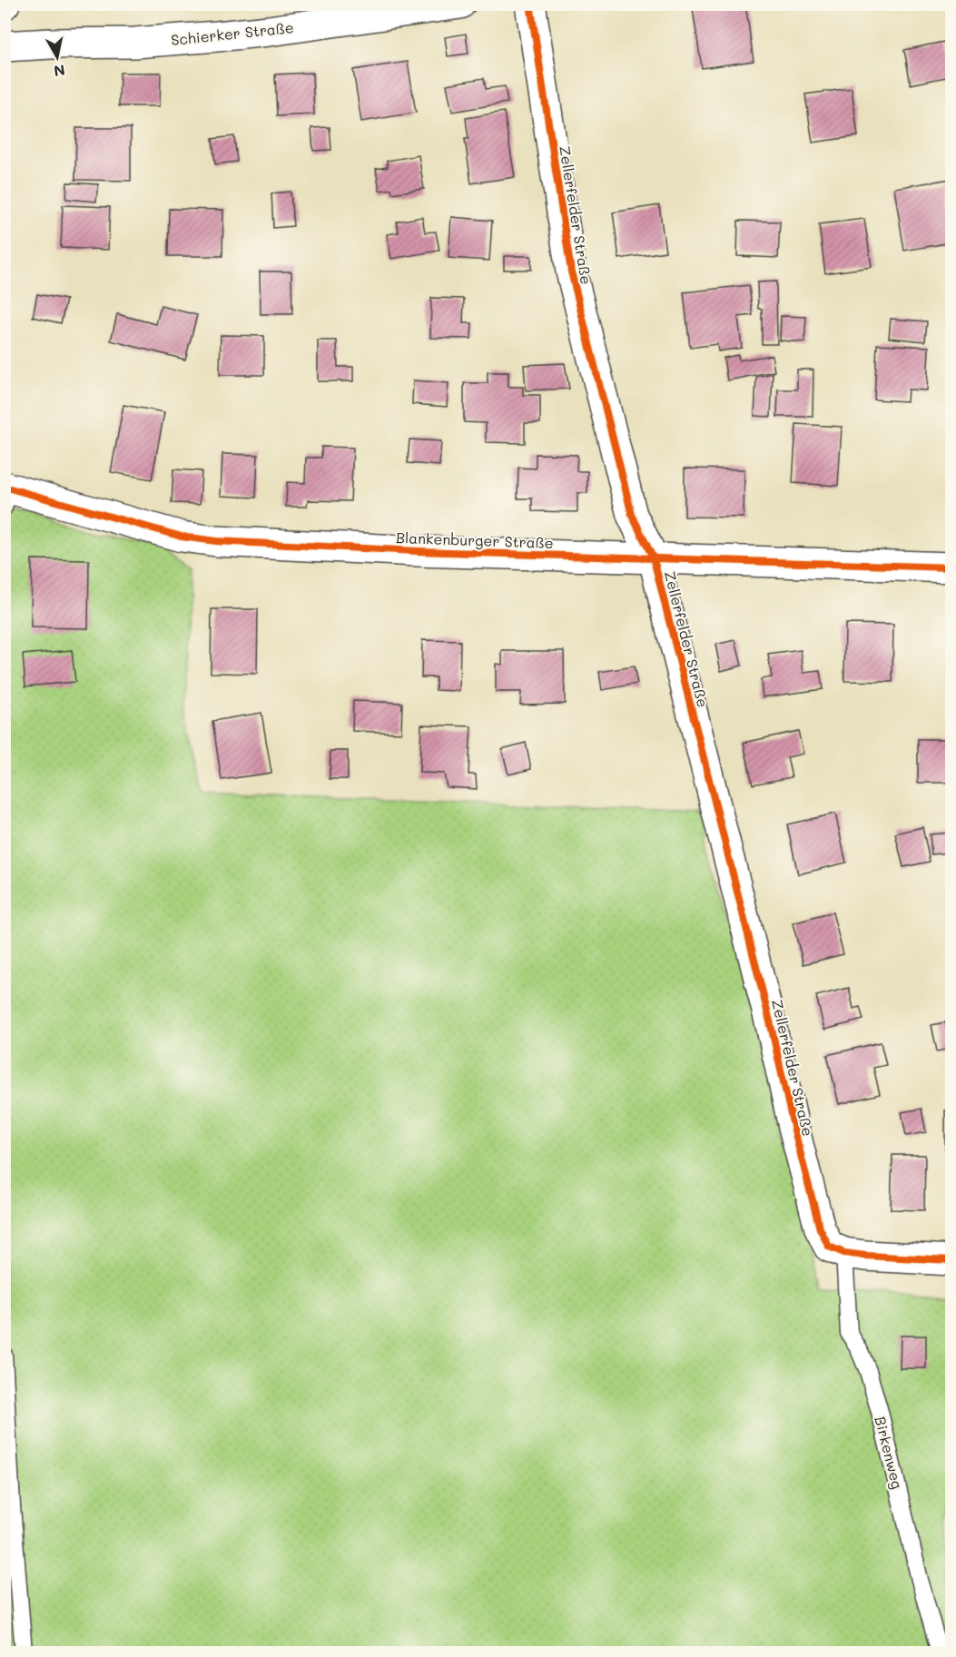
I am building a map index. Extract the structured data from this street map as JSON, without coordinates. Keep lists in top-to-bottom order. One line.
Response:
{"streets":{"street":["Schierker Straße","Zellerfelder Straße","Blankenburger Straße"],"lane":["Birkenweg"]},"crossings":[["Zellerfelder Straße","Blankenburger Straße"],["Zellerfelder Straße","Birkenweg"]],"north":"bottom"}
